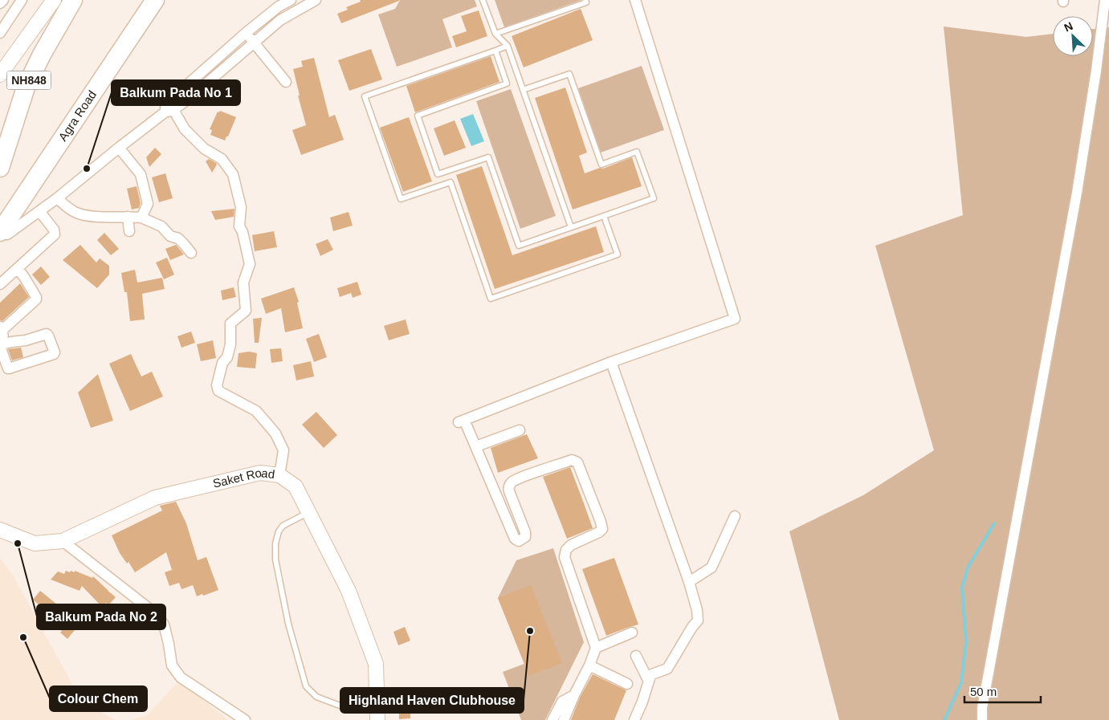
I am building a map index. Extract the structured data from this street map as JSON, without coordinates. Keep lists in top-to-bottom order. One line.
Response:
{"streets":{"highway":["NH848","Agra Road"],"main road":["Saket Road"]},"places":["Balkum Pada No 1","Balkum Pada No 2","Highland Haven Clubhouse","Colour Chem"],"scale_bar":"50 m","north":"top left"}
